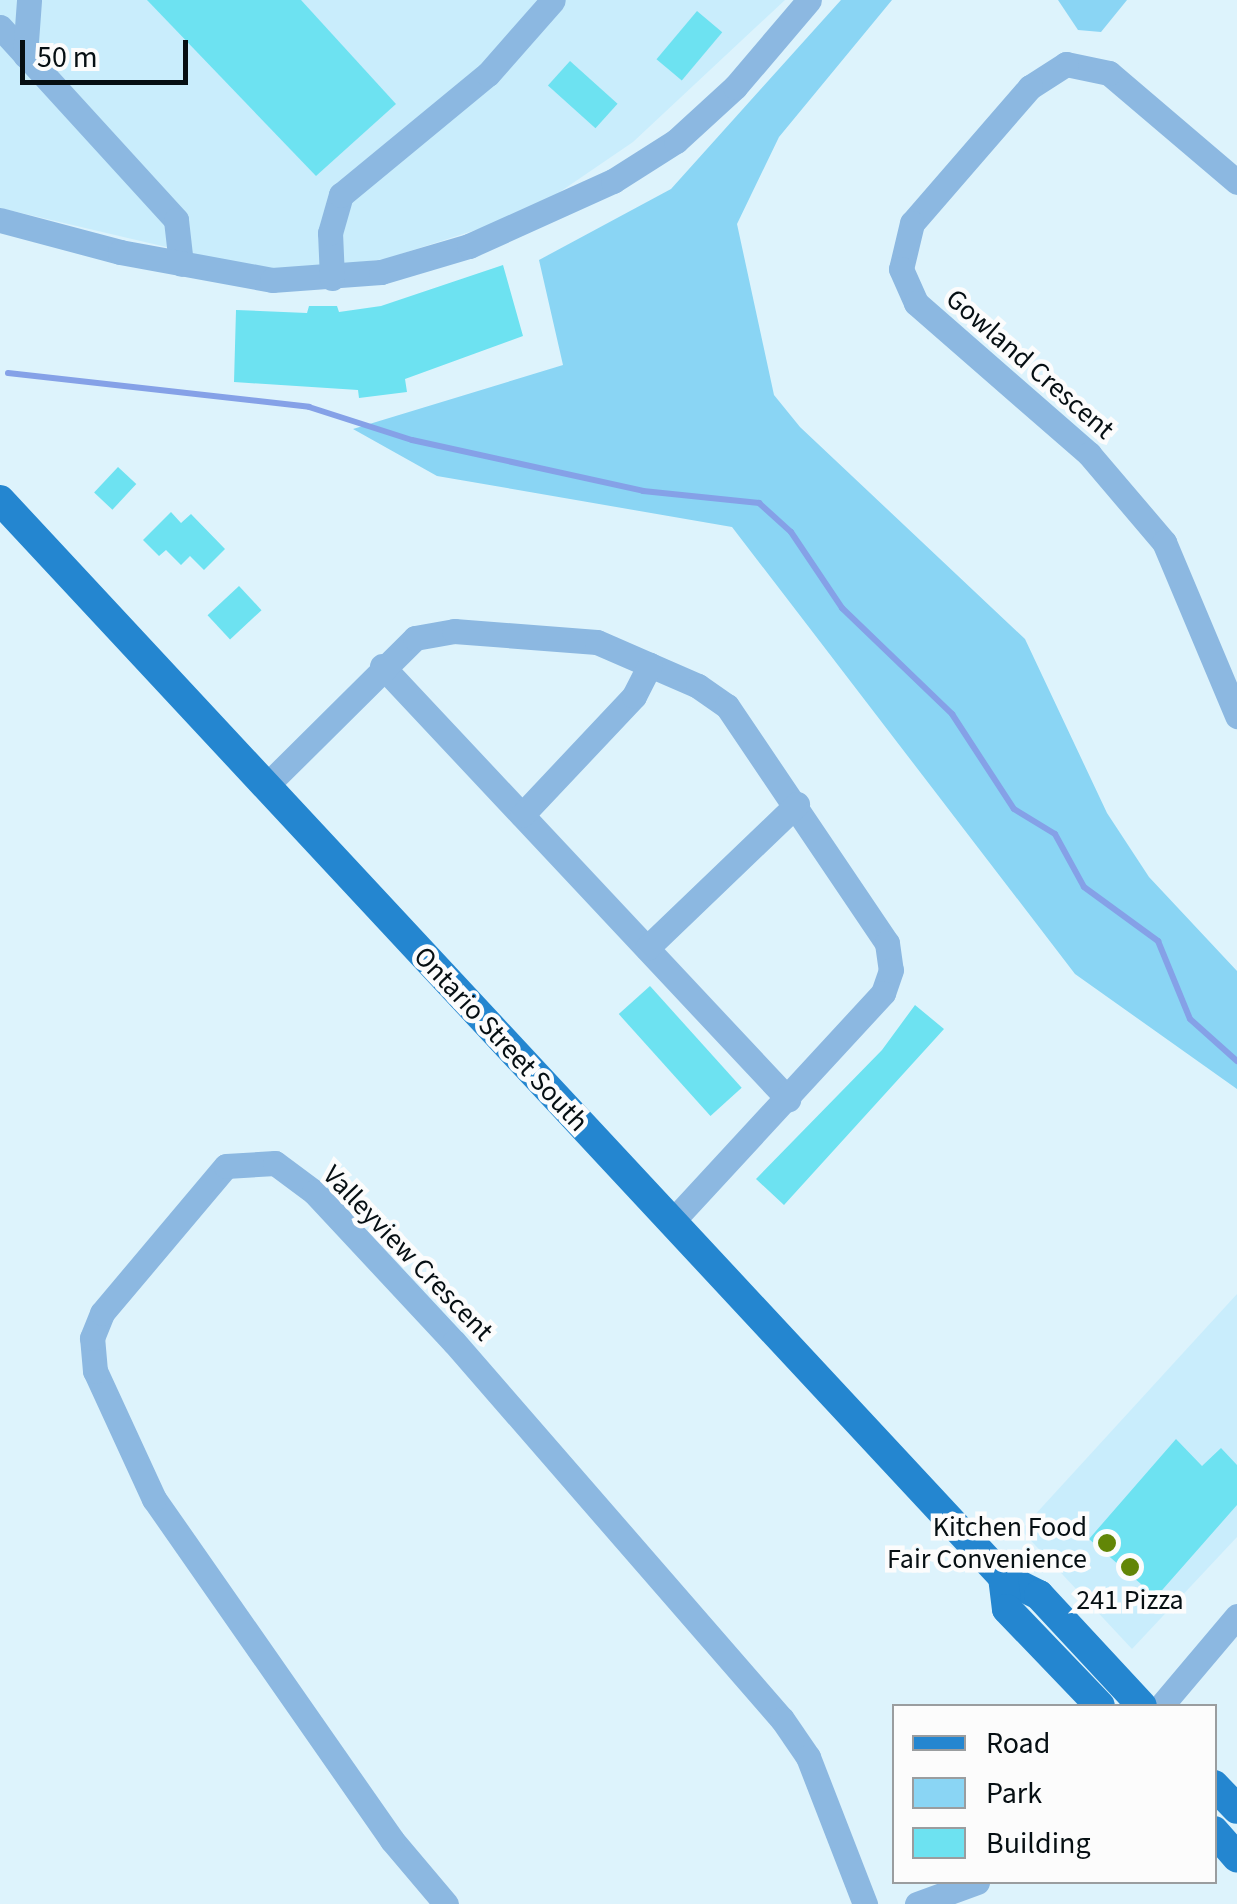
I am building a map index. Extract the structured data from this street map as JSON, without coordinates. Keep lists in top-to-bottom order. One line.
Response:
{"streets":{"main road":["Ontario Street South"],"street":["Gowland Crescent","Valleyview Crescent"]},"places":["Kitchen Food Fair Convenience","241 Pizza"],"legend":["Road","Park","Building"],"scale_bar":"50 m"}
